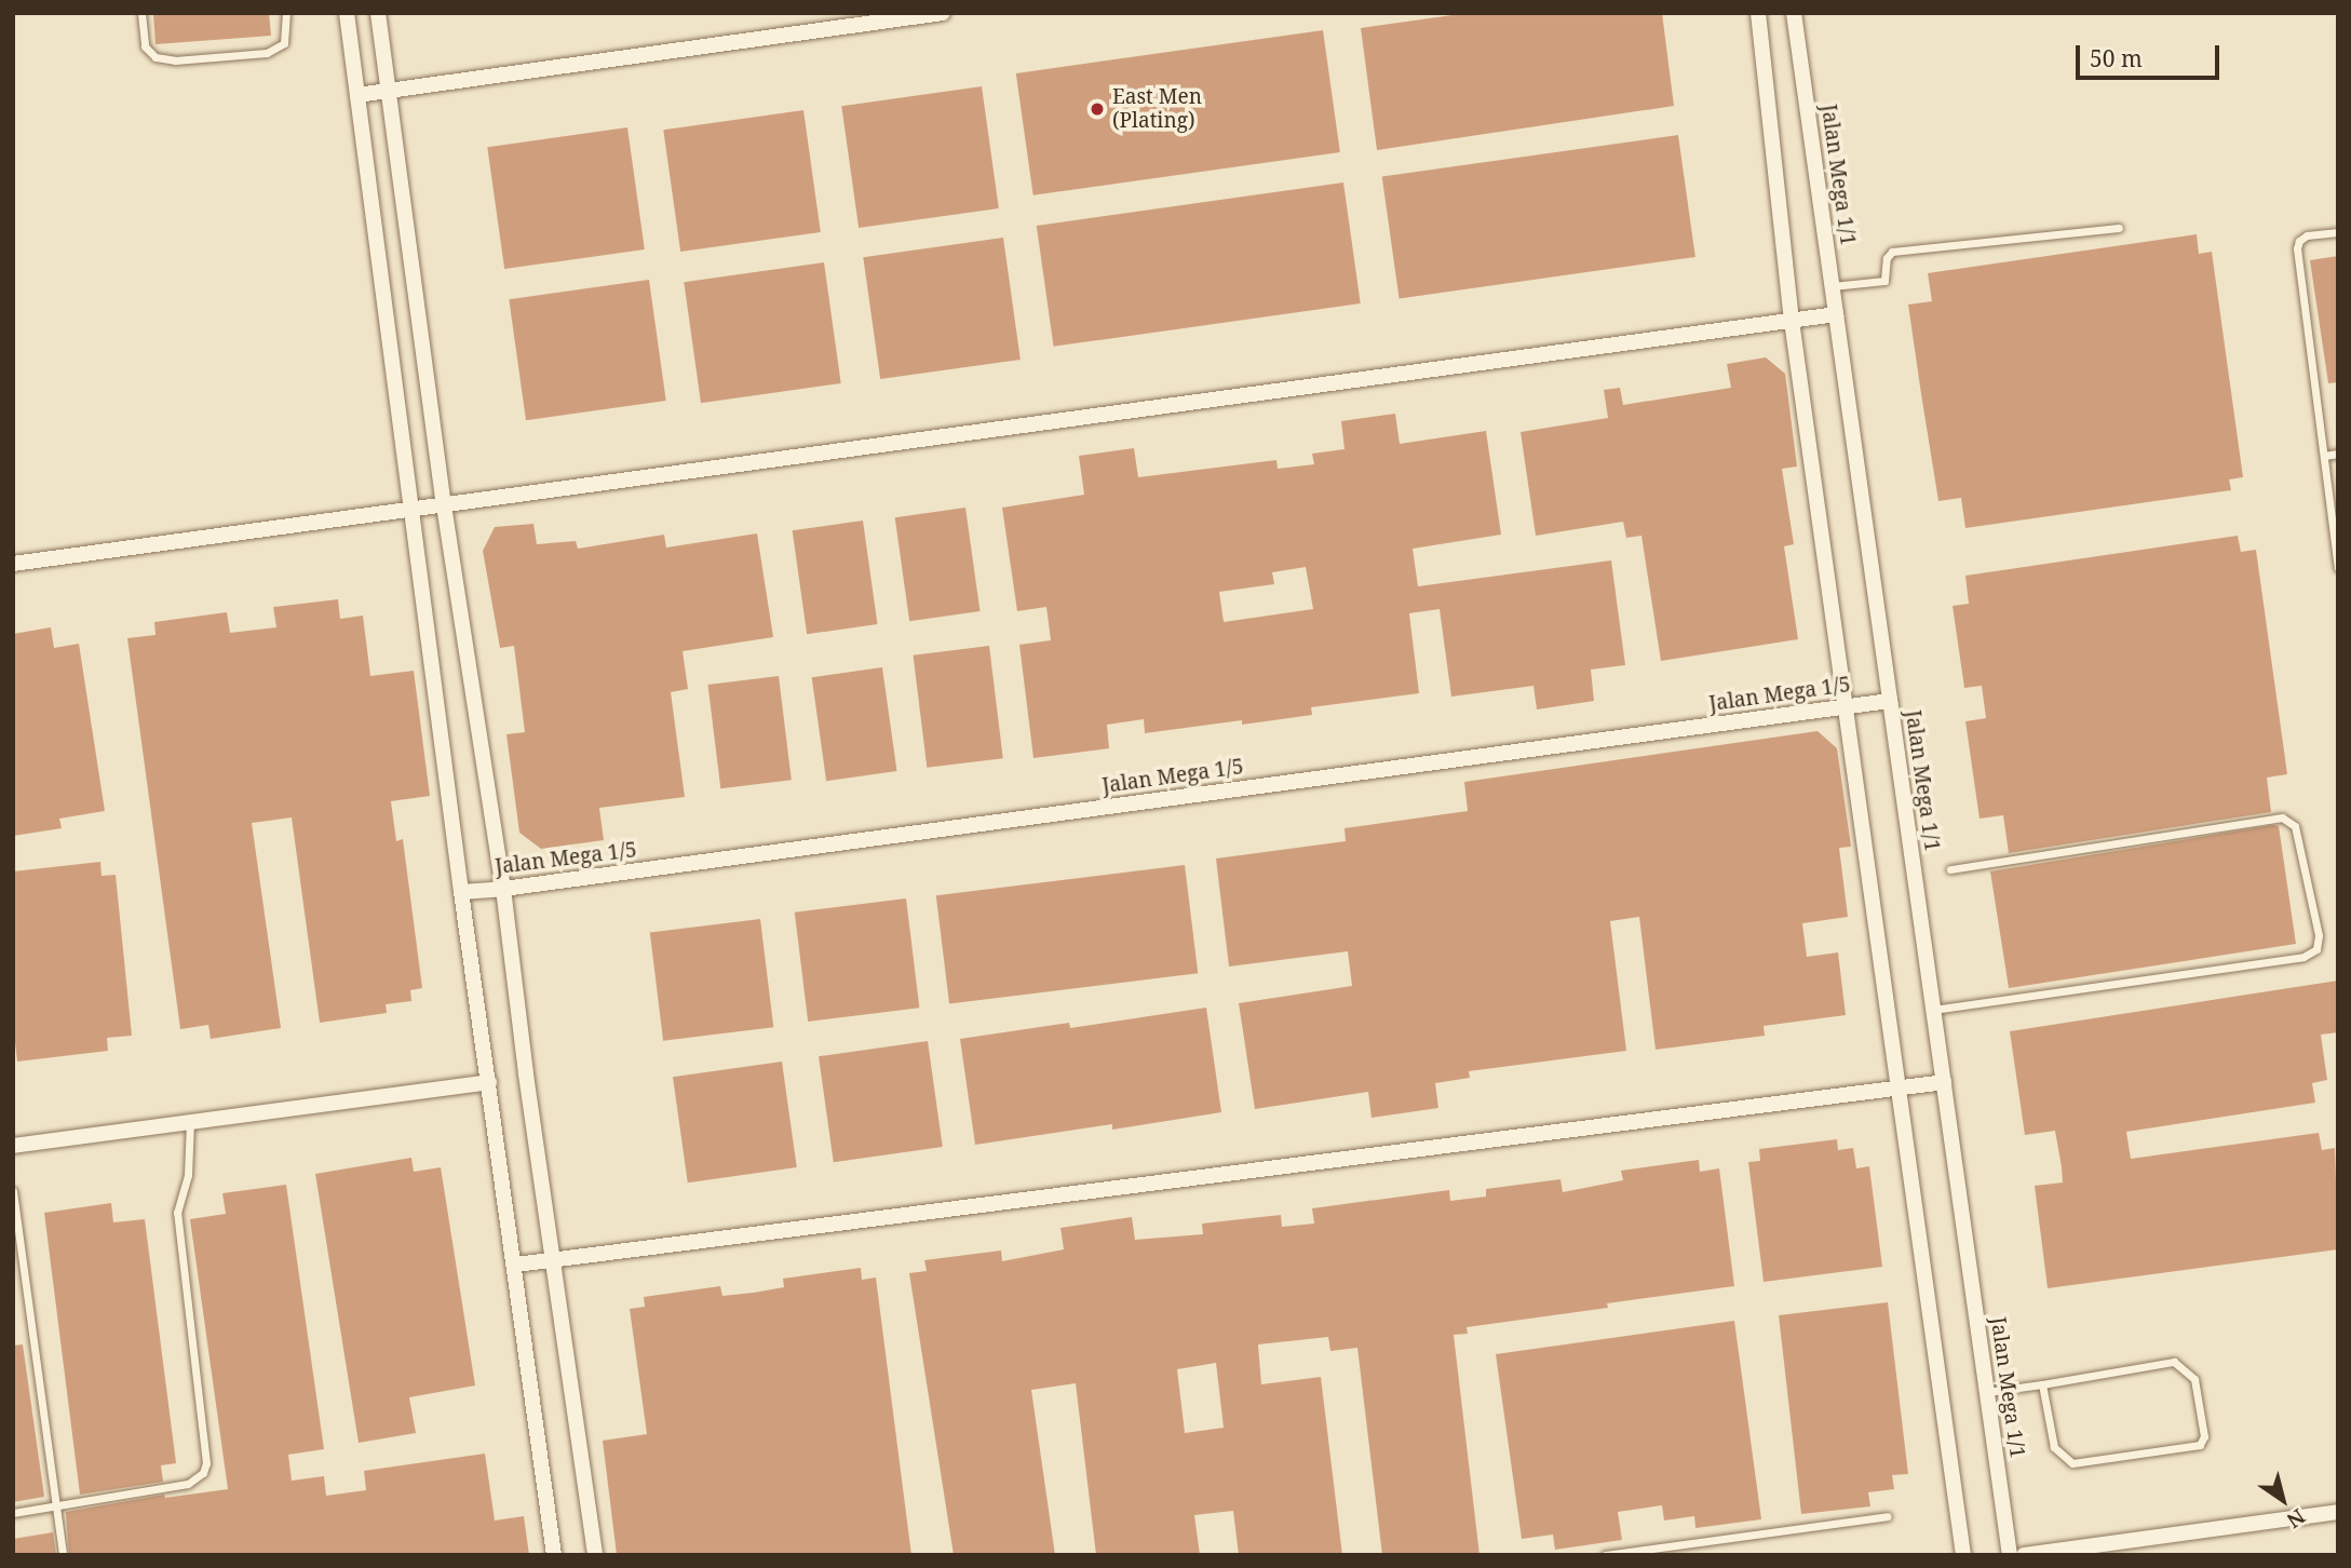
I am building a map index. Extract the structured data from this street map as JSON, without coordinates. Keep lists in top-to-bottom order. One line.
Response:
{"streets":{"street":["Jalan Mega 1/1","Jalan Mega 1/5"]},"crossings":[["Jalan Mega 1/1","Jalan Mega 1/5"]],"places":["East Men (Plating)"],"scale_bar":"50 m","north":"bottom right"}
